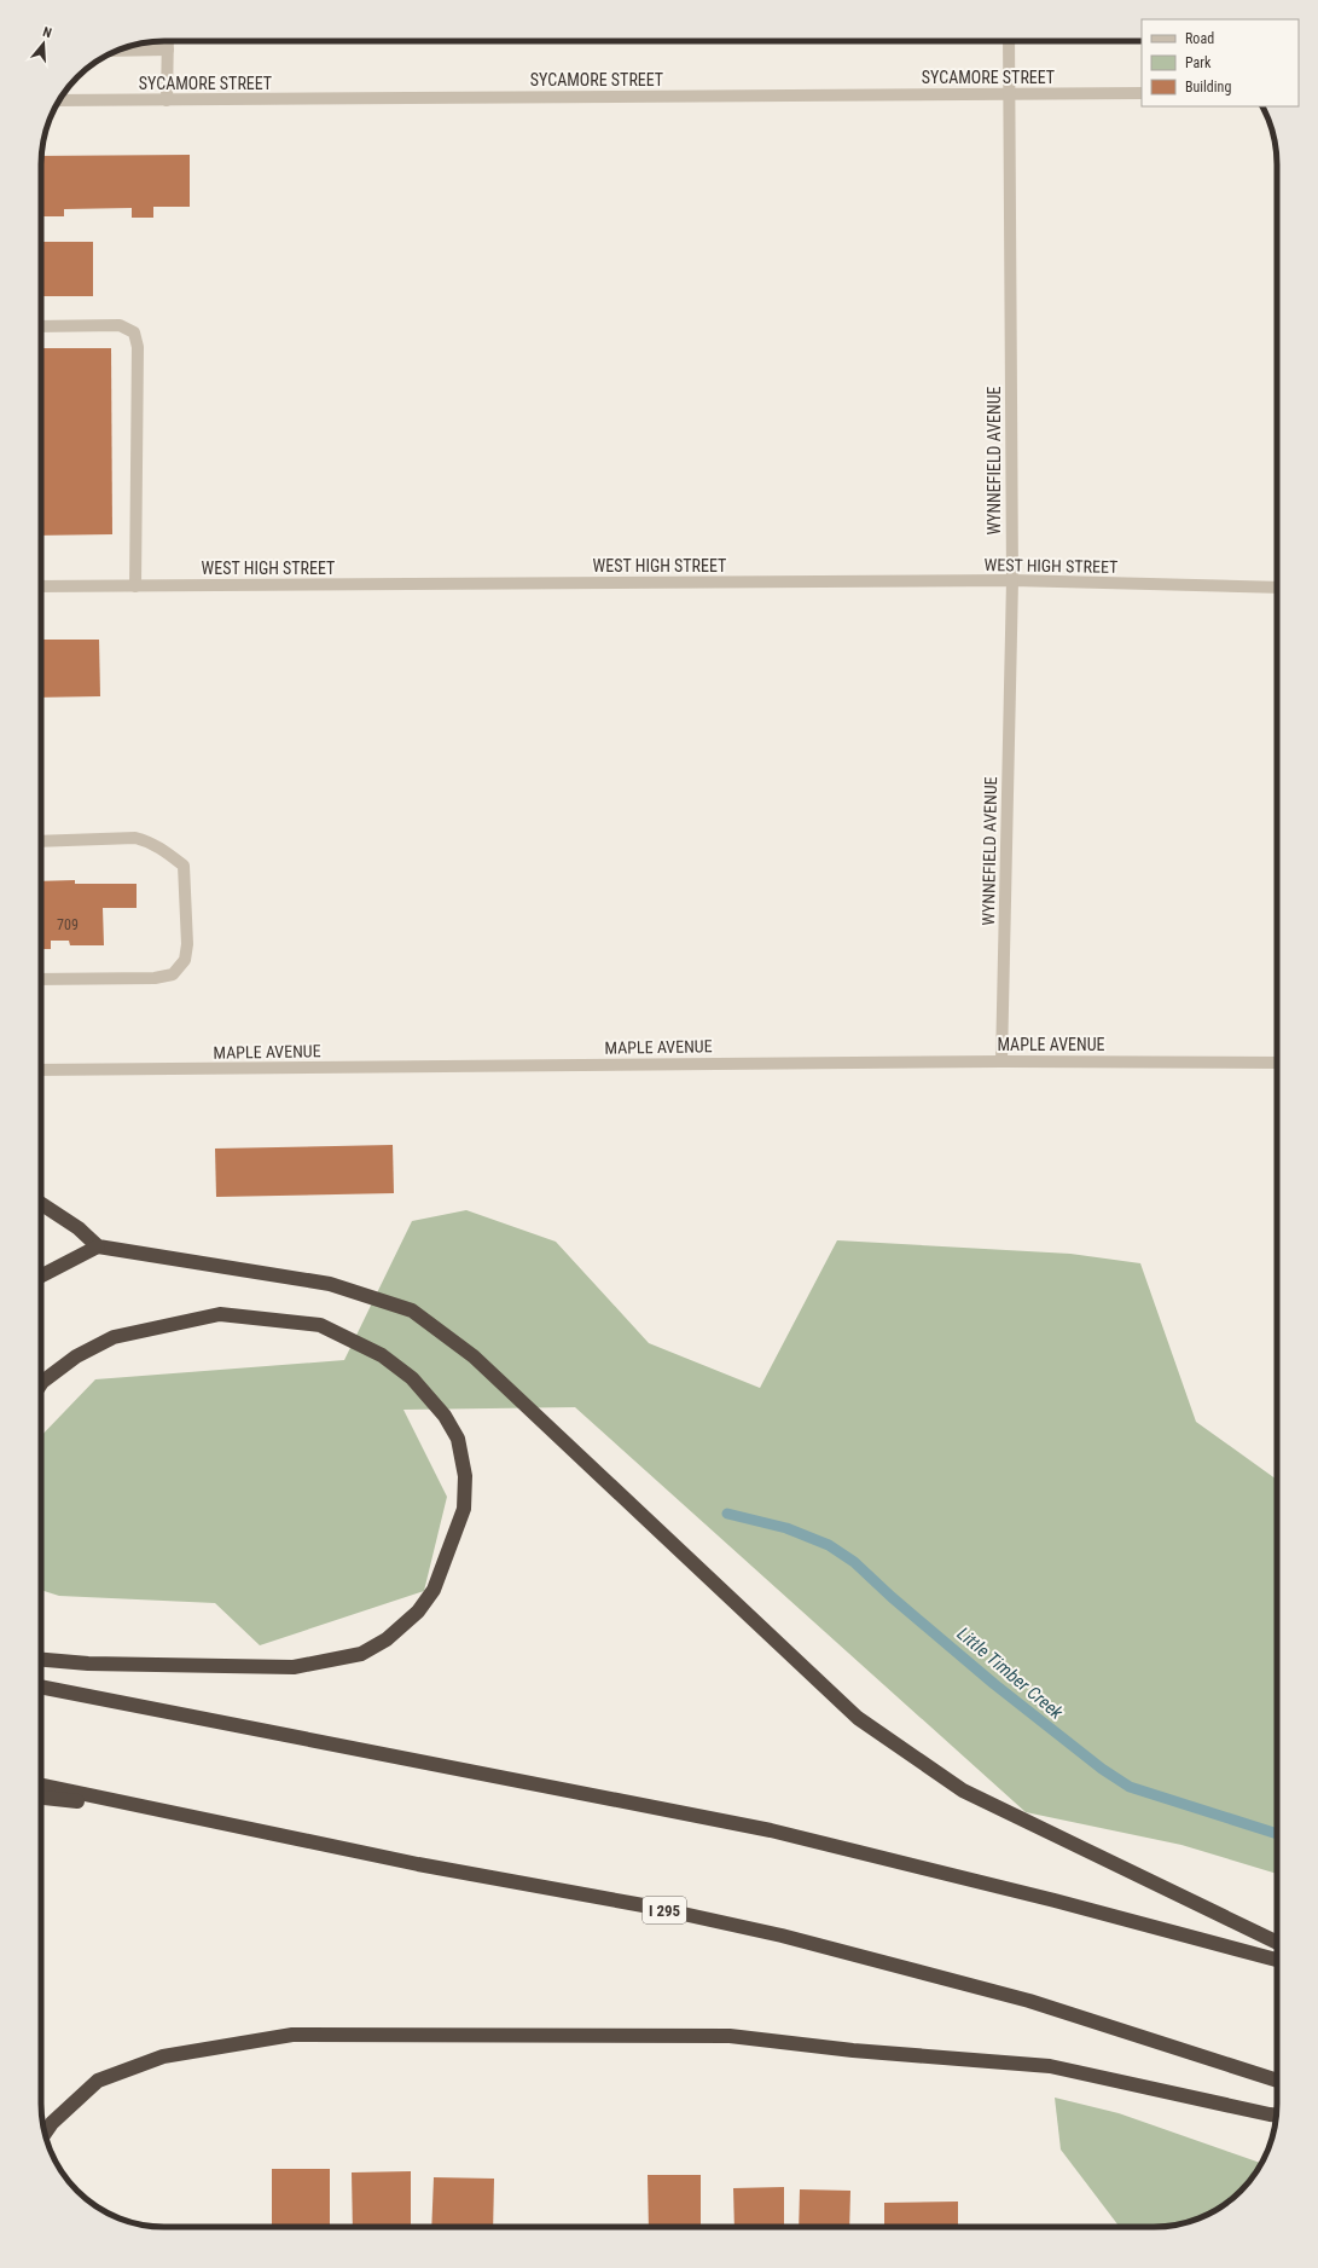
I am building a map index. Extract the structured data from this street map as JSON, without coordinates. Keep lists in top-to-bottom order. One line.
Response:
{"streets":{"highway":["I 295"],"street":["SYCAMORE STREET","WYNNEFIELD AVENUE","WEST HIGH STREET","MAPLE AVENUE"]},"crossings":[["SYCAMORE STREET","WYNNEFIELD AVENUE"],["WYNNEFIELD AVENUE","WEST HIGH STREET"],["WYNNEFIELD AVENUE","MAPLE AVENUE"]],"water":["Little Timber Creek"],"house_numbers":["709"],"legend":["Road","Park","Building"],"north":"top"}
